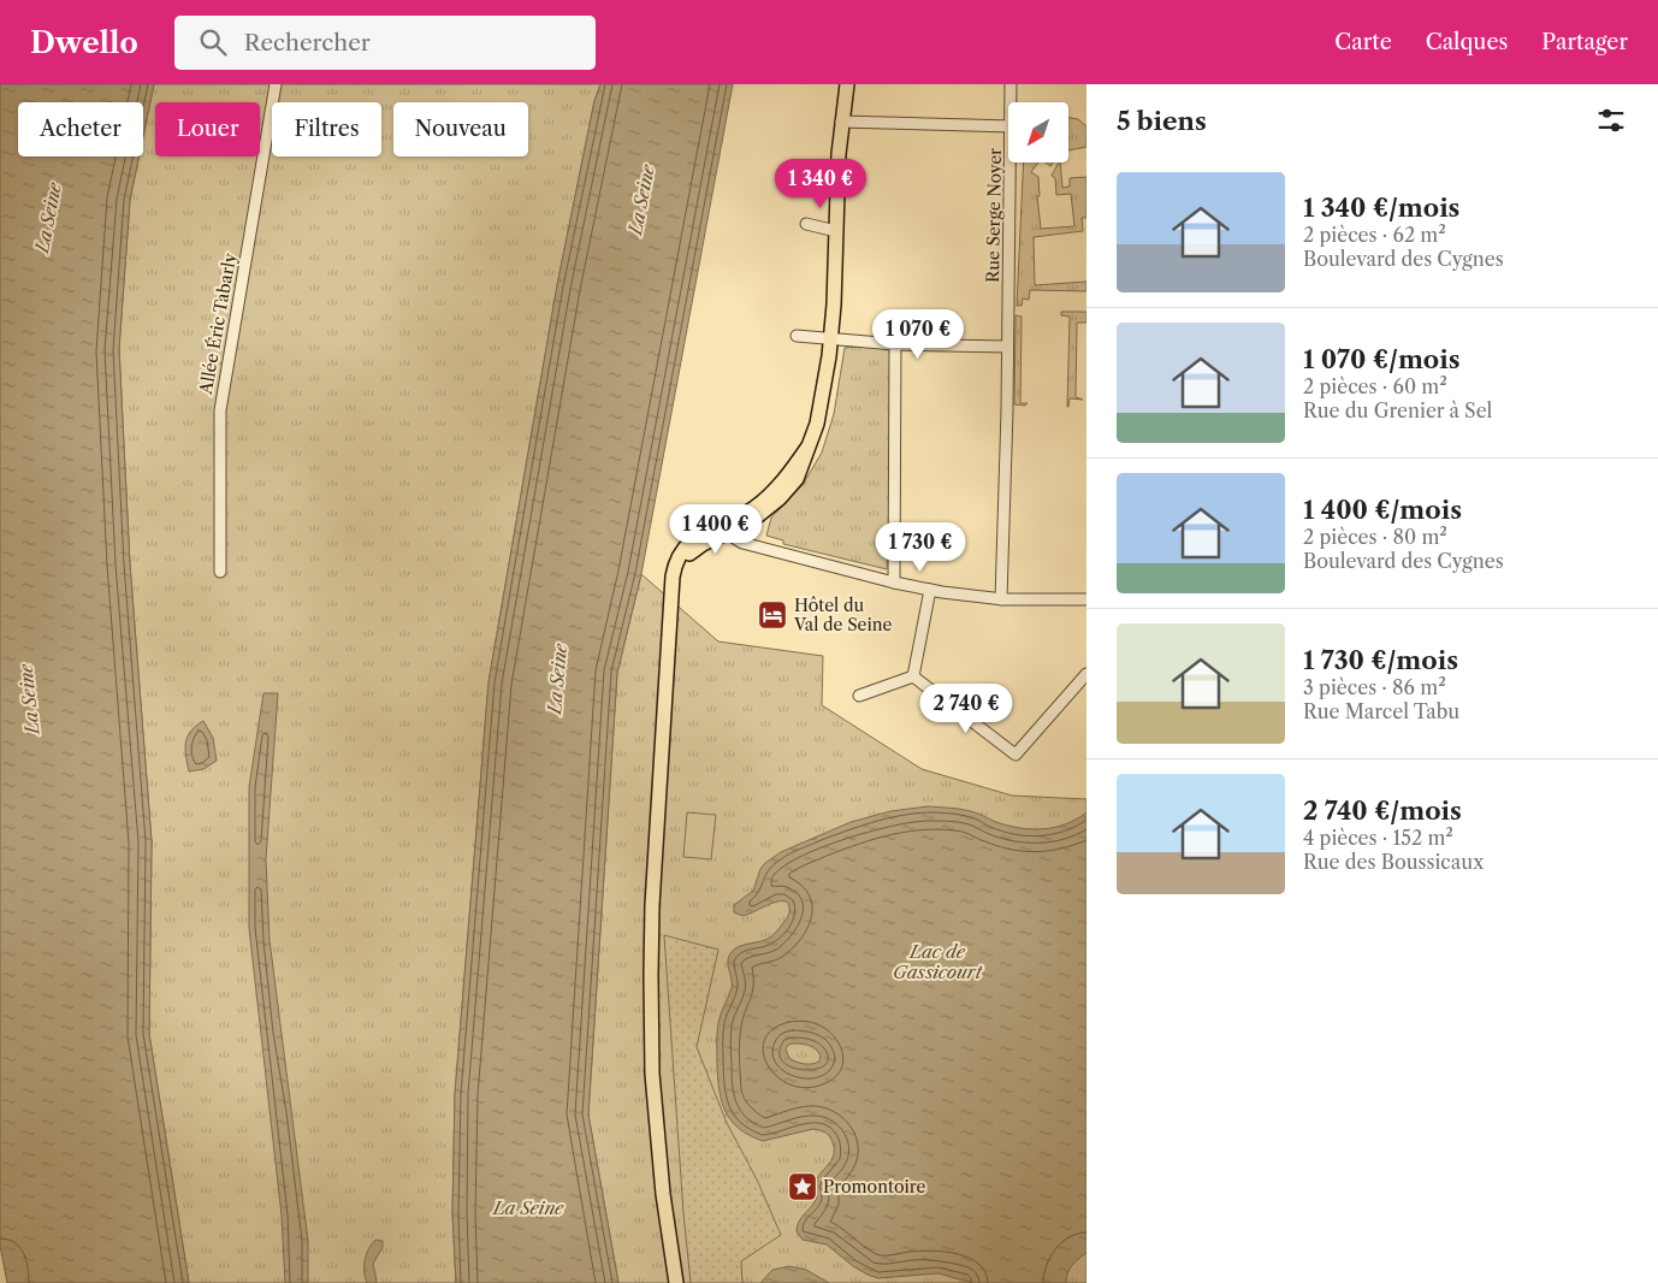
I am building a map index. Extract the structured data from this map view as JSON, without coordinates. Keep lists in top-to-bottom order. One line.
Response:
{"streets":{"street":["Rue Serge Noyer","Allée Éric Tabarly"]},"water":["La Seine","Lac de Gassicourt"],"places":{"hotel":["Hôtel du Val de Seine"],"place":["Promontoire"]},"north":"bottom left","page":{"header":"Dwello","search":"Rechercher","nav":["Carte","Calques","Partager"],"heading":"5 biens","chip":["Acheter","Louer","Filtres","Nouveau"],"list":[{"name":"1 340 €/mois","note":"2 pièces · 62 m² · Boulevard des Cygnes"},{"name":"1 070 €/mois","note":"2 pièces · 60 m² · Rue du Grenier à Sel"},{"name":"1 400 €/mois","note":"2 pièces · 80 m² · Boulevard des Cygnes"},{"name":"1 730 €/mois","note":"3 pièces · 86 m² · Rue Marcel Tabu"},{"name":"2 740 €/mois","note":"4 pièces · 152 m² · Rue des Boussicaux"}],"price":["1 340 €","1 070 €","1 400 €","1 730 €","2 740 €"]}}
